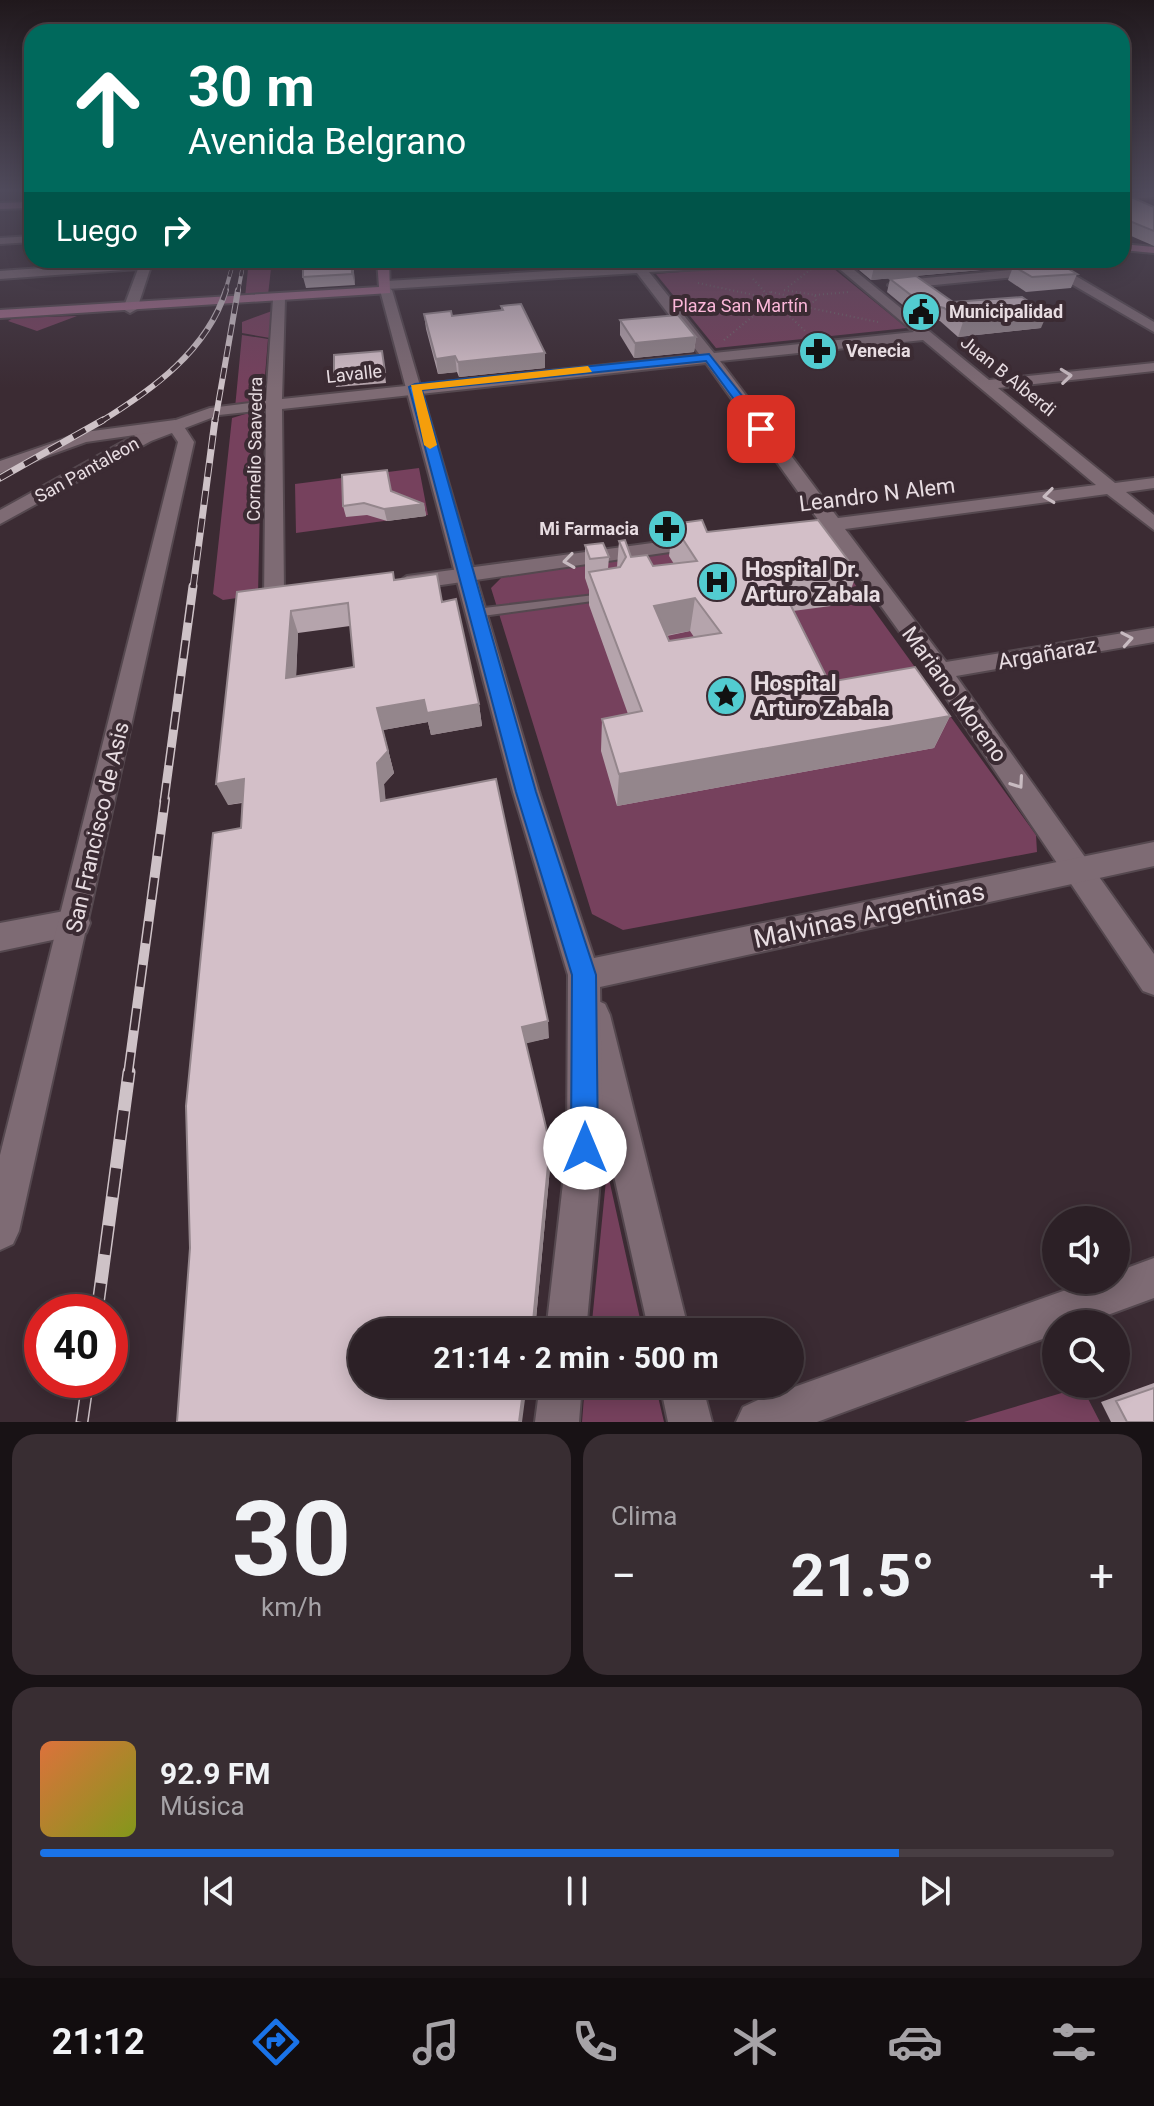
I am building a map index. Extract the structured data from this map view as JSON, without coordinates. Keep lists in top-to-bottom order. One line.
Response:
{"streets":{"street":["Lavalle","Juan B Alberdi","Cornelio Saavedra","San Pantaleon","Leandro N Alem","Argañaraz","Mariano Moreno","San Francisco de Asis","Malvinas Argentinas"]},"crossings":[["Lavalle","Juan B Alberdi"],["Lavalle","Cornelio Saavedra"],["Lavalle","San Pantaleon"],["Lavalle","Mariano Moreno"],["Lavalle","San Francisco de Asis"],["Juan B Alberdi","Leandro N Alem"],["San Pantaleon","San Francisco de Asis"],["Leandro N Alem","Mariano Moreno"],["Argañaraz","Mariano Moreno"],["Mariano Moreno","Malvinas Argentinas"]],"one_way":["Argañaraz"],"parks":["Plaza San Martín"],"places":{"public building":["Municipalidad"],"pharmacy":["Venecia","Mi Farmacia"],"hospital":["Hospital Dr. Arturo Zabala"],"place":["Hospital Arturo Zabala"]},"page":{"turn":["30 m","Avenida Belgrano"],"then":"Luego","limit":"40","trip":"21:14 · 2 min · 500 m","tile":[["30","km/h"],"Clima"],"heat":["−","21.5°","+"],"song":["92.9 FM","Música"],"tabs":"21:12"}}
